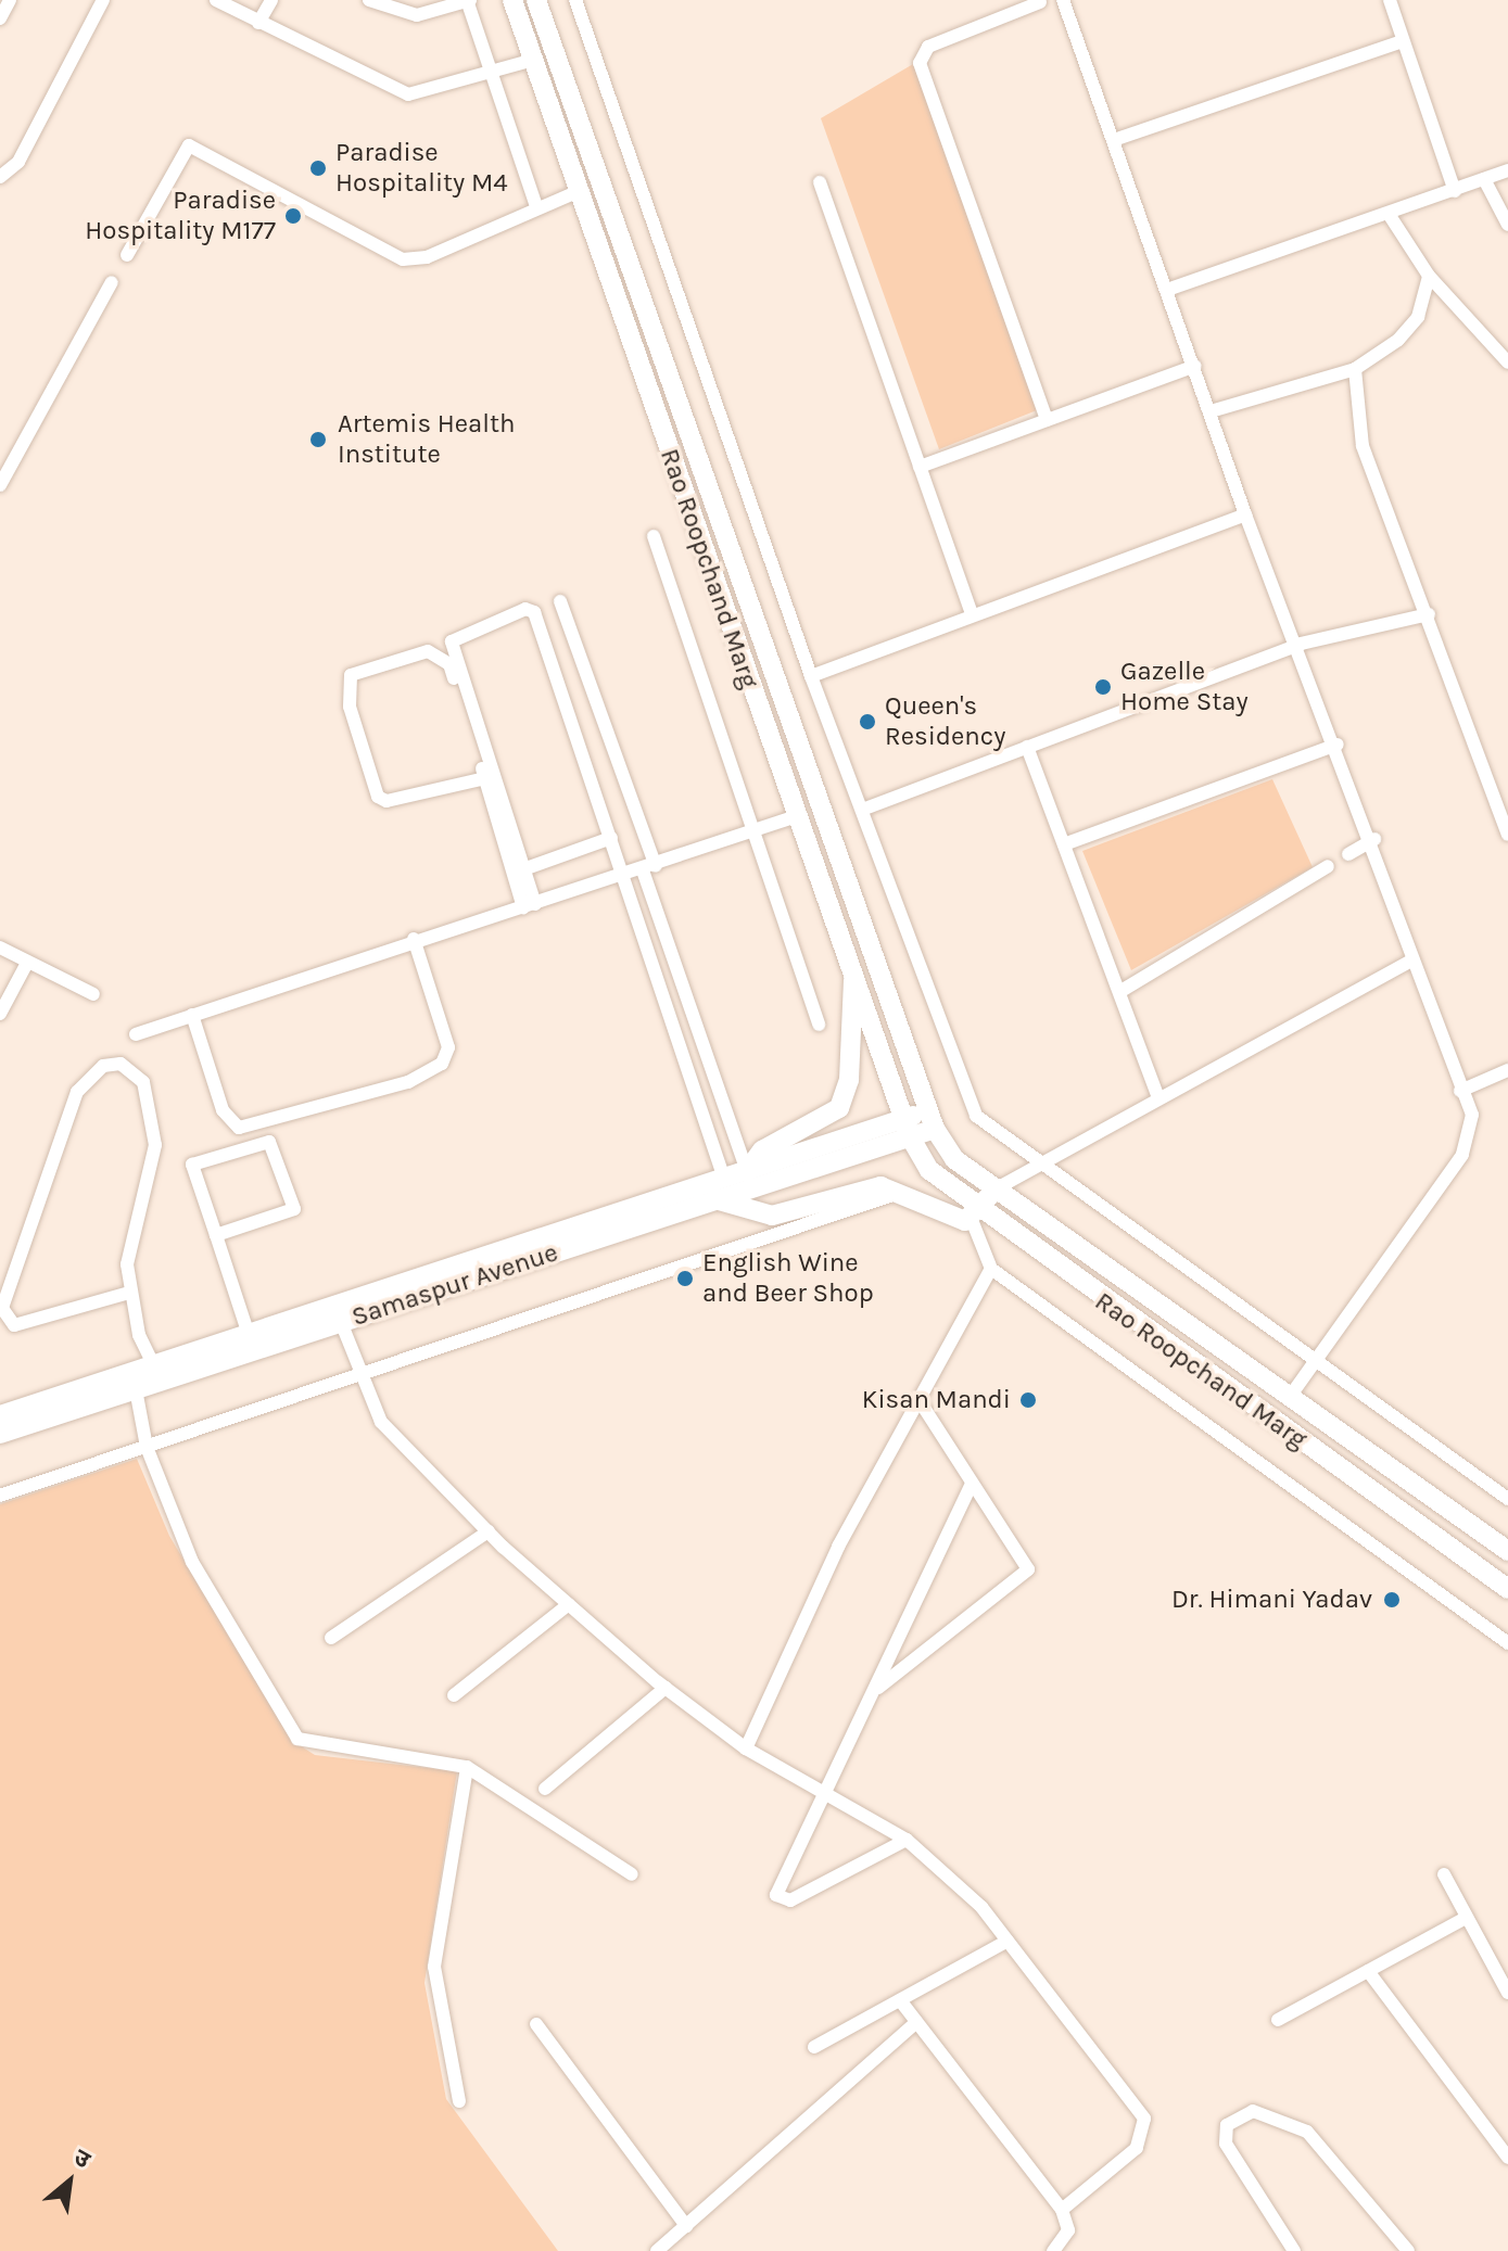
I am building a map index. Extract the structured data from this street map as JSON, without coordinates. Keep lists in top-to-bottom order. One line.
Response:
{"streets":{"main road":["Rao Roopchand Marg","Samaspur Avenue"]},"crossings":[["Rao Roopchand Marg","Samaspur Avenue"]],"places":["Paradise Hospitality M4","Paradise Hospitality M177","Artemis Health Institute","Gazelle Home Stay","Queen's Residency","English Wine and Beer Shop","Kisan Mandi","Dr. Himani Yadav"],"north":"top right"}
